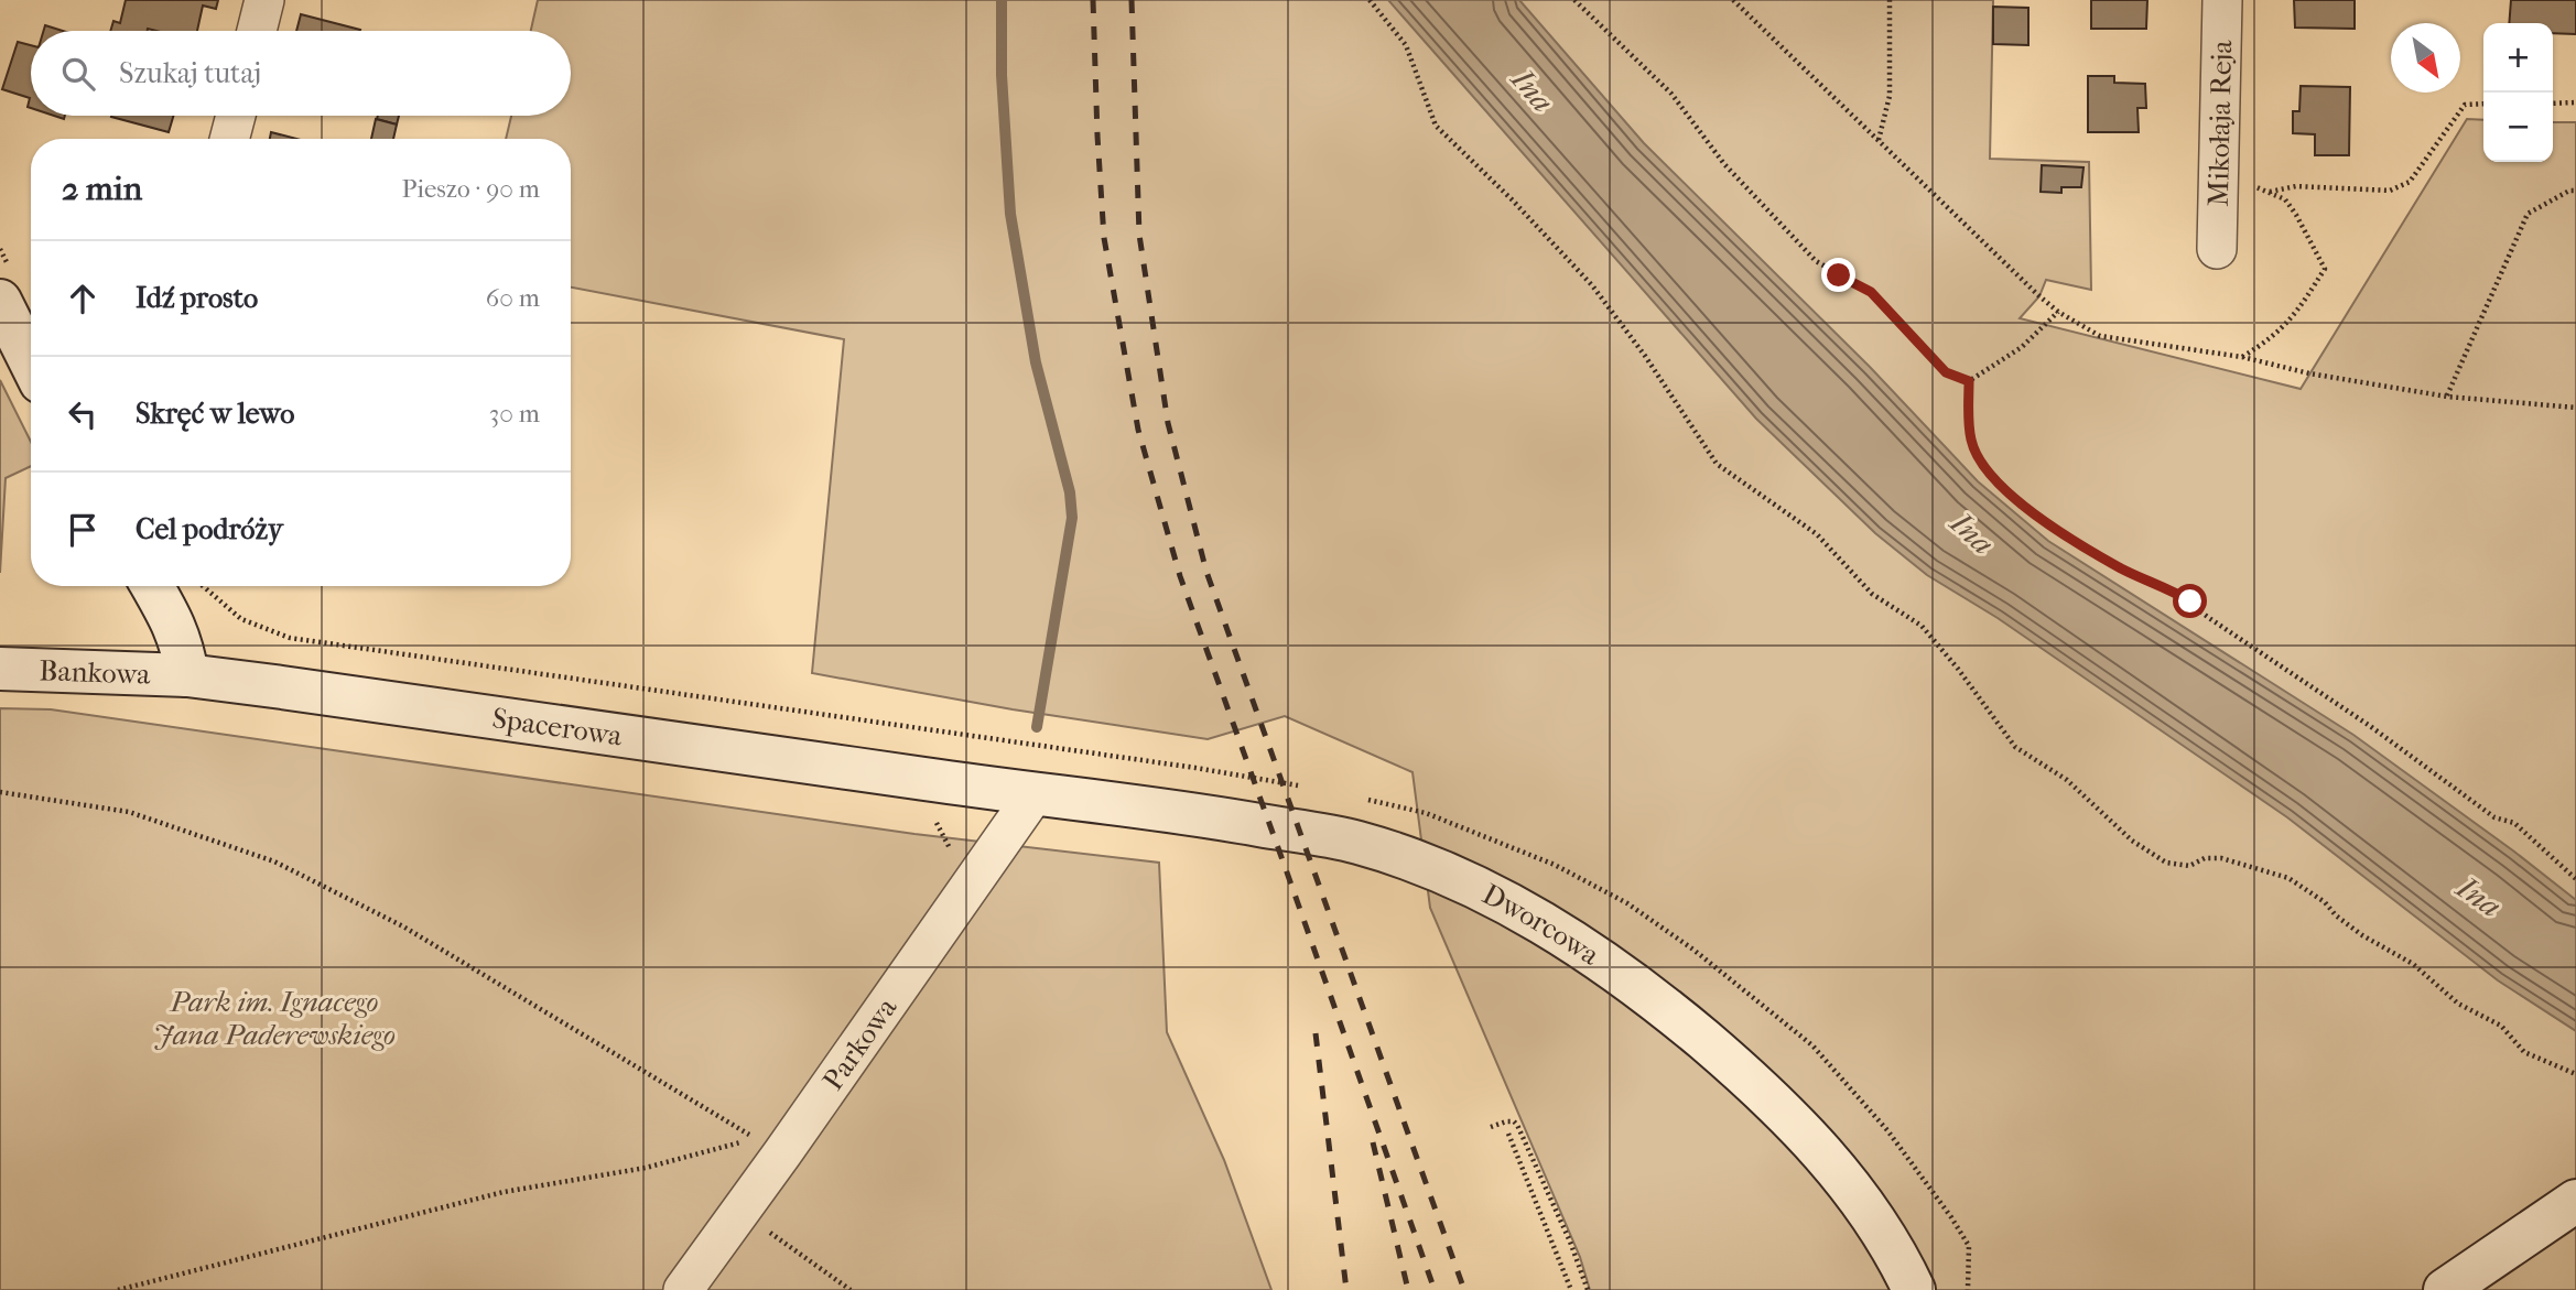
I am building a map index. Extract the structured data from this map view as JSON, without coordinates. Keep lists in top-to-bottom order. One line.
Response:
{"streets":{"street":["Mikołaja Reja","Bankowa","Spacerowa","Dworcowa","Parkowa"]},"crossings":[["Bankowa","Spacerowa"],["Spacerowa","Dworcowa"],["Spacerowa","Parkowa"],["Dworcowa","Parkowa"]],"water":["Ina"],"parks":["Park im. Ignacego Jana Paderewskiego"],"north":"bottom right","page":{"map_buttons":["+","−"],"search":"Szukaj tutaj","heading":["2 min","Pieszo · 90 m"],"list":[["Idź prosto","60 m"],["Skręć w lewo","30 m"],"Cel podróży"]}}
